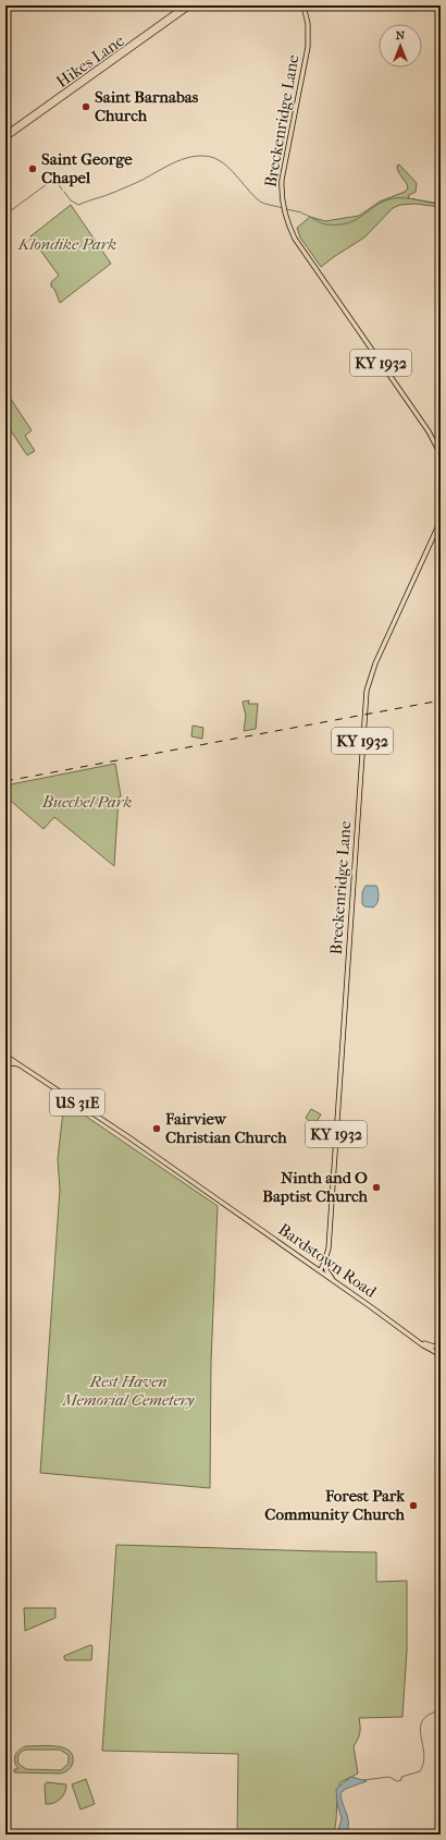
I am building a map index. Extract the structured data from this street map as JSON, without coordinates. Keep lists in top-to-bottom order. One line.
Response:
{"streets":{"main road":["Hikes Lane","Breckenridge Lane","KY 1932","US 31E","Bardstown Road"]},"crossings":[["Breckenridge Lane","Bardstown Road"]],"parks":["Klondike Park","Buechel Park","Rest Haven Memorial Cemetery"],"places":["Saint Barnabas Church","Saint George Chapel","Fairview Christian Church","Ninth and O Baptist Church","Forest Park Community Church"],"north":"top"}
